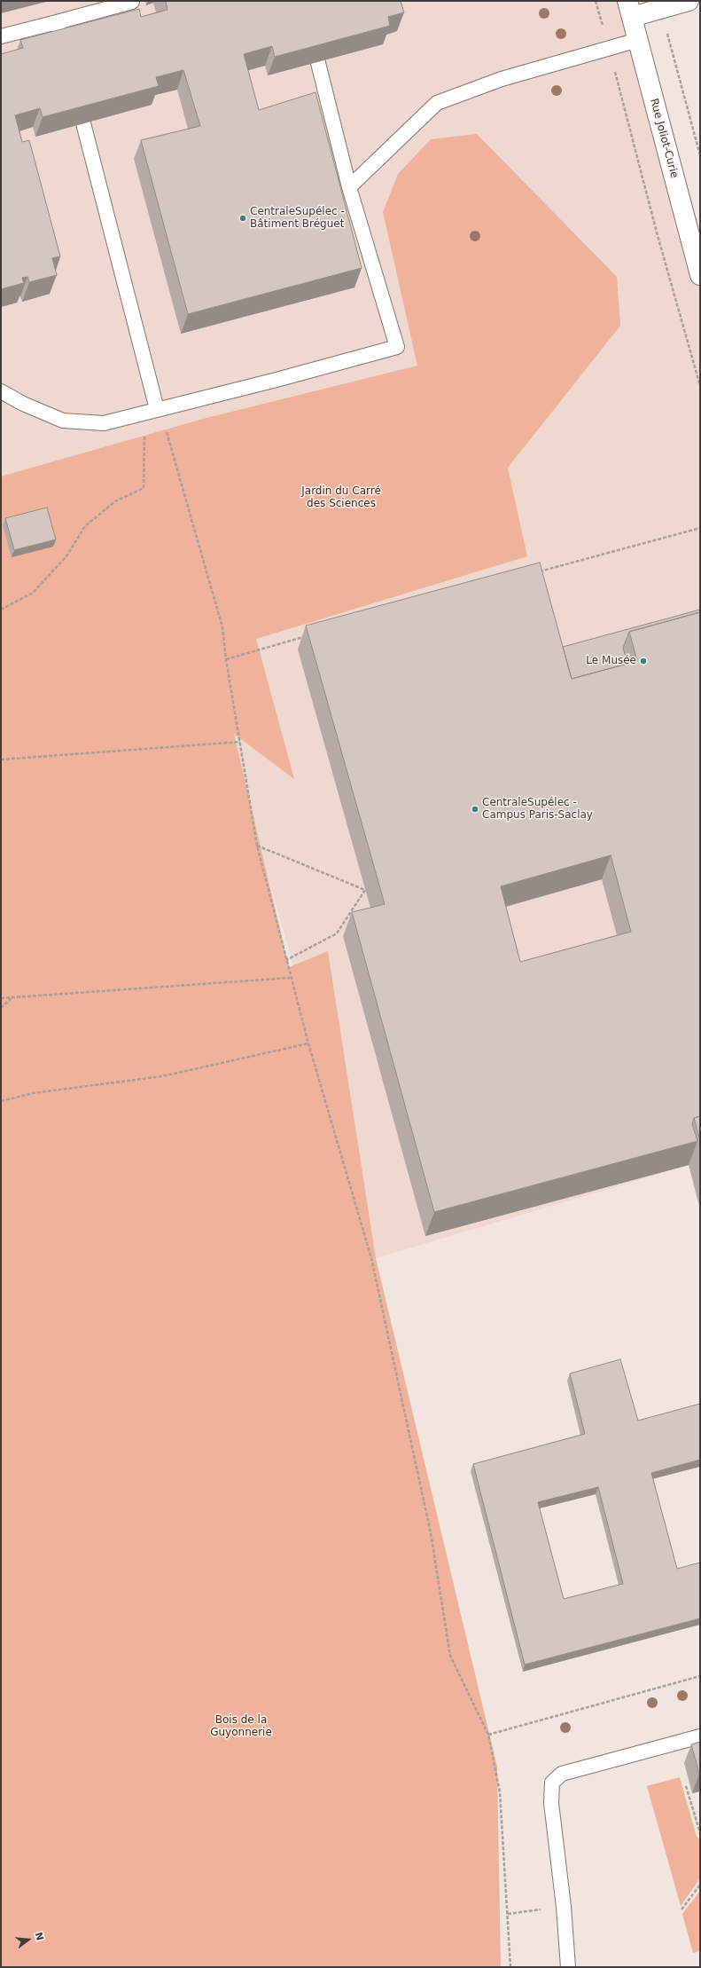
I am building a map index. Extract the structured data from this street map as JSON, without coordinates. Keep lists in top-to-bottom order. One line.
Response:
{"streets":{"street":["Rue Joliot-Curie"]},"parks":["Jardin du Carré des Sciences","Bois de la Guyonnerie"],"places":["CentraleSupélec - Bâtiment Bréguet","Le Musée","CentraleSupélec - Campus Paris-Saclay"],"north":"right"}
